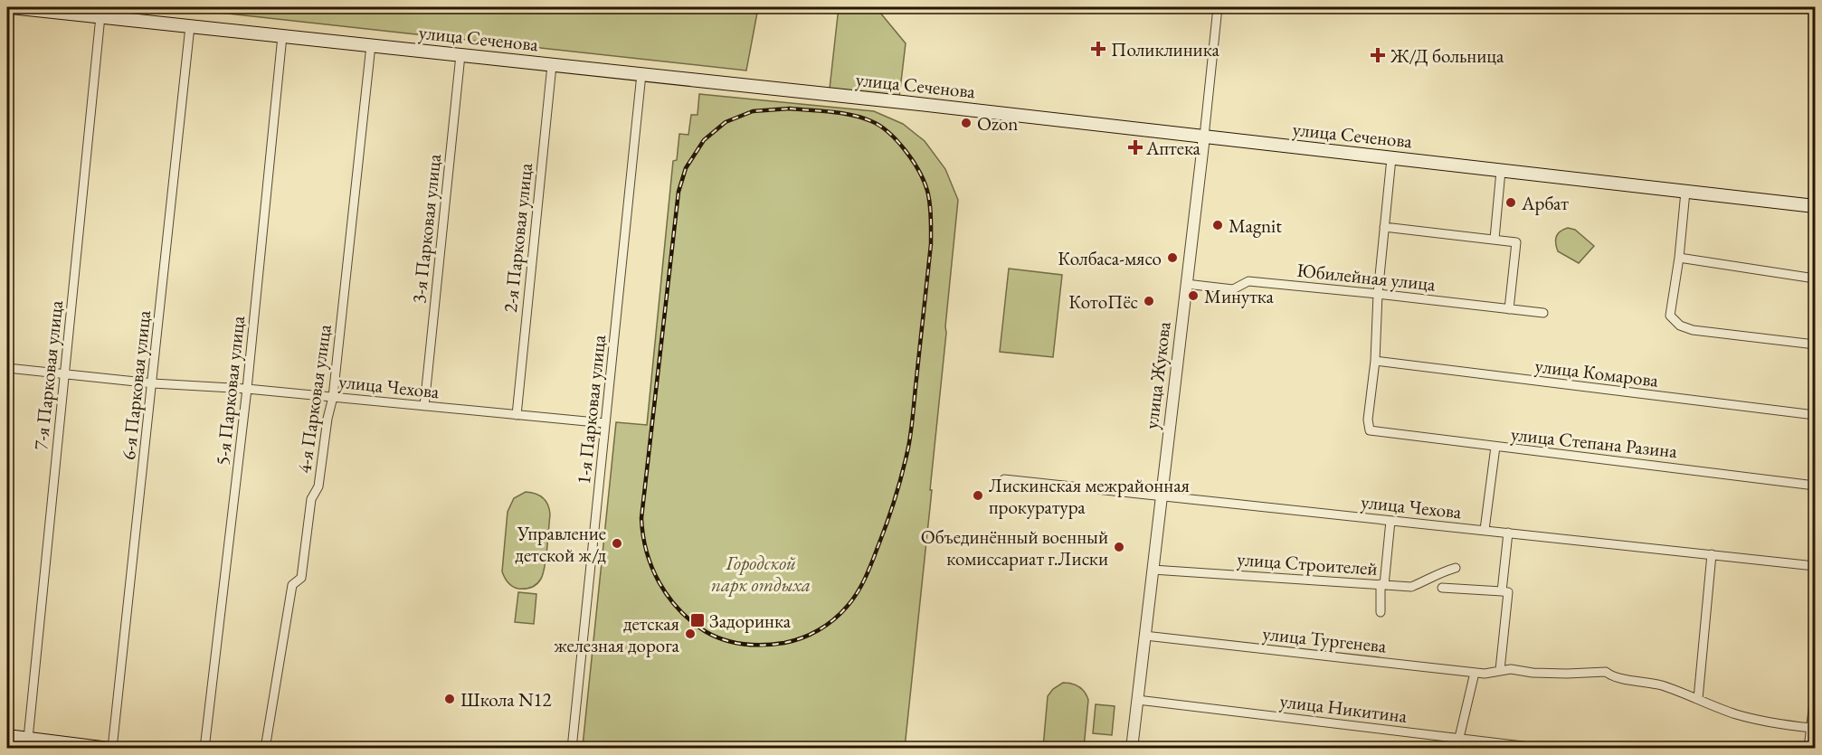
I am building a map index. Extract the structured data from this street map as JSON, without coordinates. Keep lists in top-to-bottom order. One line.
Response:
{"streets":{"main road":["улица Сеченова"],"street":["3-я Парковая улица","2-я Парковая улица","Юбилейная улица","улица Комарова","7-я Парковая улица","улица Жукова","6-я Парковая улица","улица Чехова","5-я Парковая улица","4-я Парковая улица","1-я Парковая улица","улица Степана Разина","улица Строителей","улица Тургенева","улица Никитина"]},"crossings":[["улица Сеченова","3-я Парковая улица"],["улица Сеченова","2-я Парковая улица"],["улица Сеченова","7-я Парковая улица"],["улица Сеченова","улица Жукова"],["улица Сеченова","6-я Парковая улица"],["улица Сеченова","5-я Парковая улица"],["улица Сеченова","4-я Парковая улица"],["улица Сеченова","1-я Парковая улица"],["3-я Парковая улица","улица Чехова"],["2-я Парковая улица","улица Чехова"],["Юбилейная улица","улица Жукова"],["улица Комарова","улица Степана Разина"],["7-я Парковая улица","улица Чехова"],["улица Жукова","улица Чехова"],["улица Жукова","улица Строителей"],["улица Жукова","улица Тургенева"],["улица Жукова","улица Никитина"],["6-я Парковая улица","улица Чехова"],["улица Чехова","5-я Парковая улица"],["улица Чехова","4-я Парковая улица"],["улица Чехова","1-я Парковая улица"]],"parks":["Городской парк отдыха"],"places":{"health":["Поликлиника","Ж/Д больница","Аптека"],"other":["Ozon","Арбат","Magnit","Колбаса-мясо","Минутка","КотоПёс","Лискинская межрайонная прокуратура","Управление детской ж/д","Объединённый военный комиссариат г.Лиски","детская железная дорога","Школа N12"],"transit":["Задоринка"]}}
